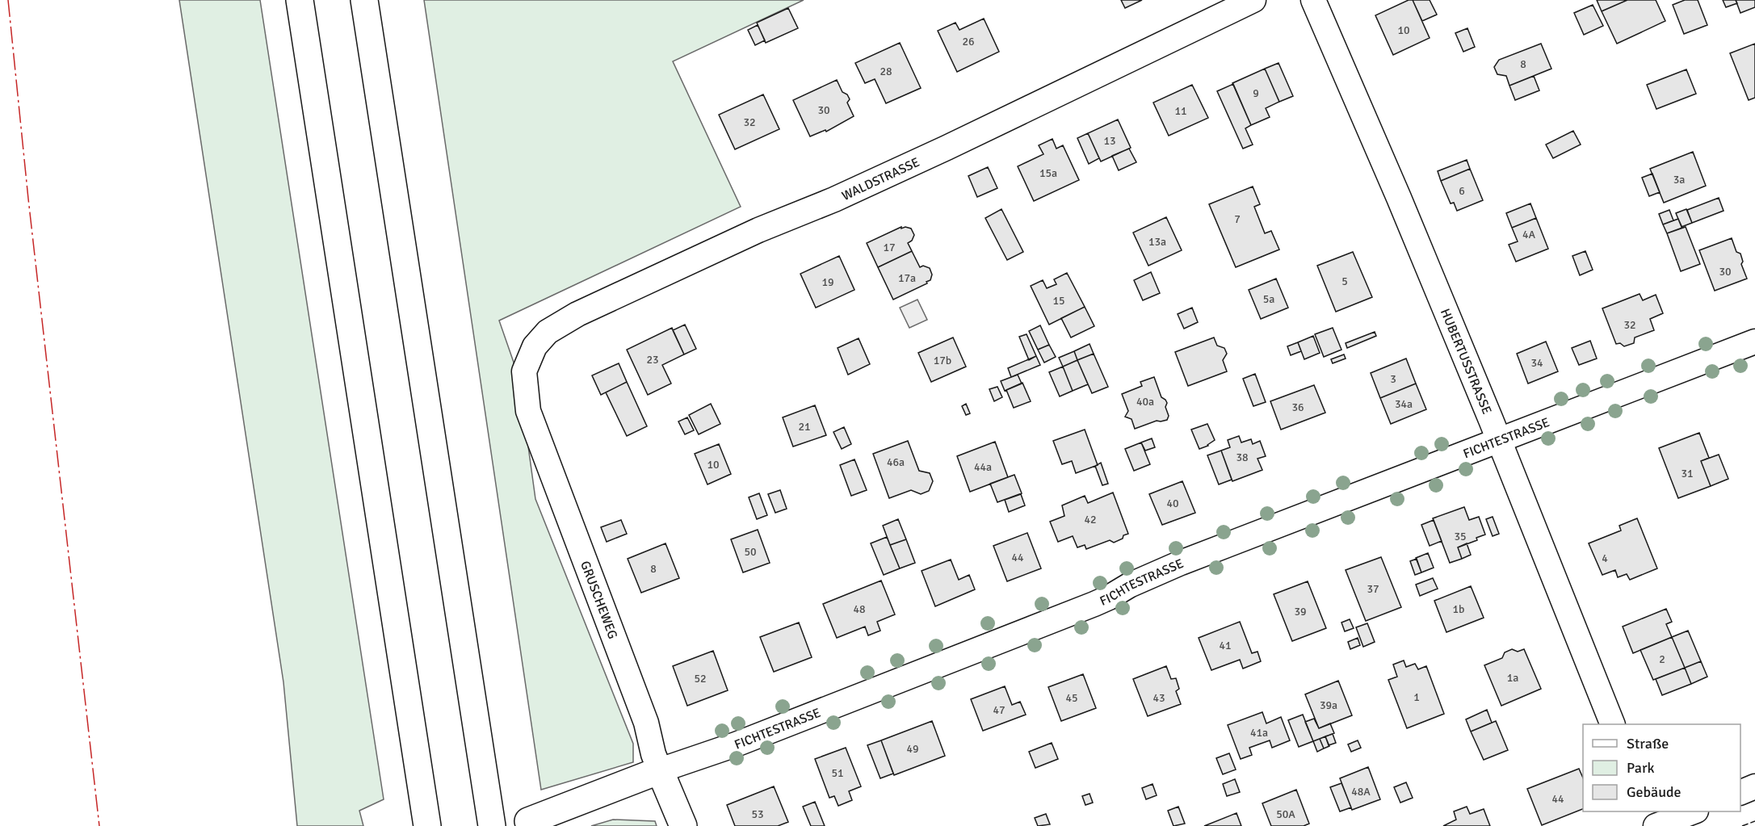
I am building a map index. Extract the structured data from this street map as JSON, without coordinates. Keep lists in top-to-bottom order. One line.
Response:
{"streets":{"main road":["FICHTESTRASSE","GRUSCHEWEG"],"street":["WALDSTRASSE","HUBERTUSSTRASSE"]},"crossings":[["WALDSTRASSE","GRUSCHEWEG"],["HUBERTUSSTRASSE","FICHTESTRASSE"],["FICHTESTRASSE","GRUSCHEWEG"]],"house_numbers":["10","26","8","28","9","30","11","32","13","15a","3a","6","7","4A","13a","17","30","17a","5","19","5a","15","32","23","17b","34","3","40a","34a","36","21","38","46a","10","44a","31","40","42","35","50","44","4","8","37","48","1b","39","41","2","1a","52","1","45","43","39a","47","41a","49","51","48A","44","53","50A"],"legend":["Straße","Park","Gebäude"]}
